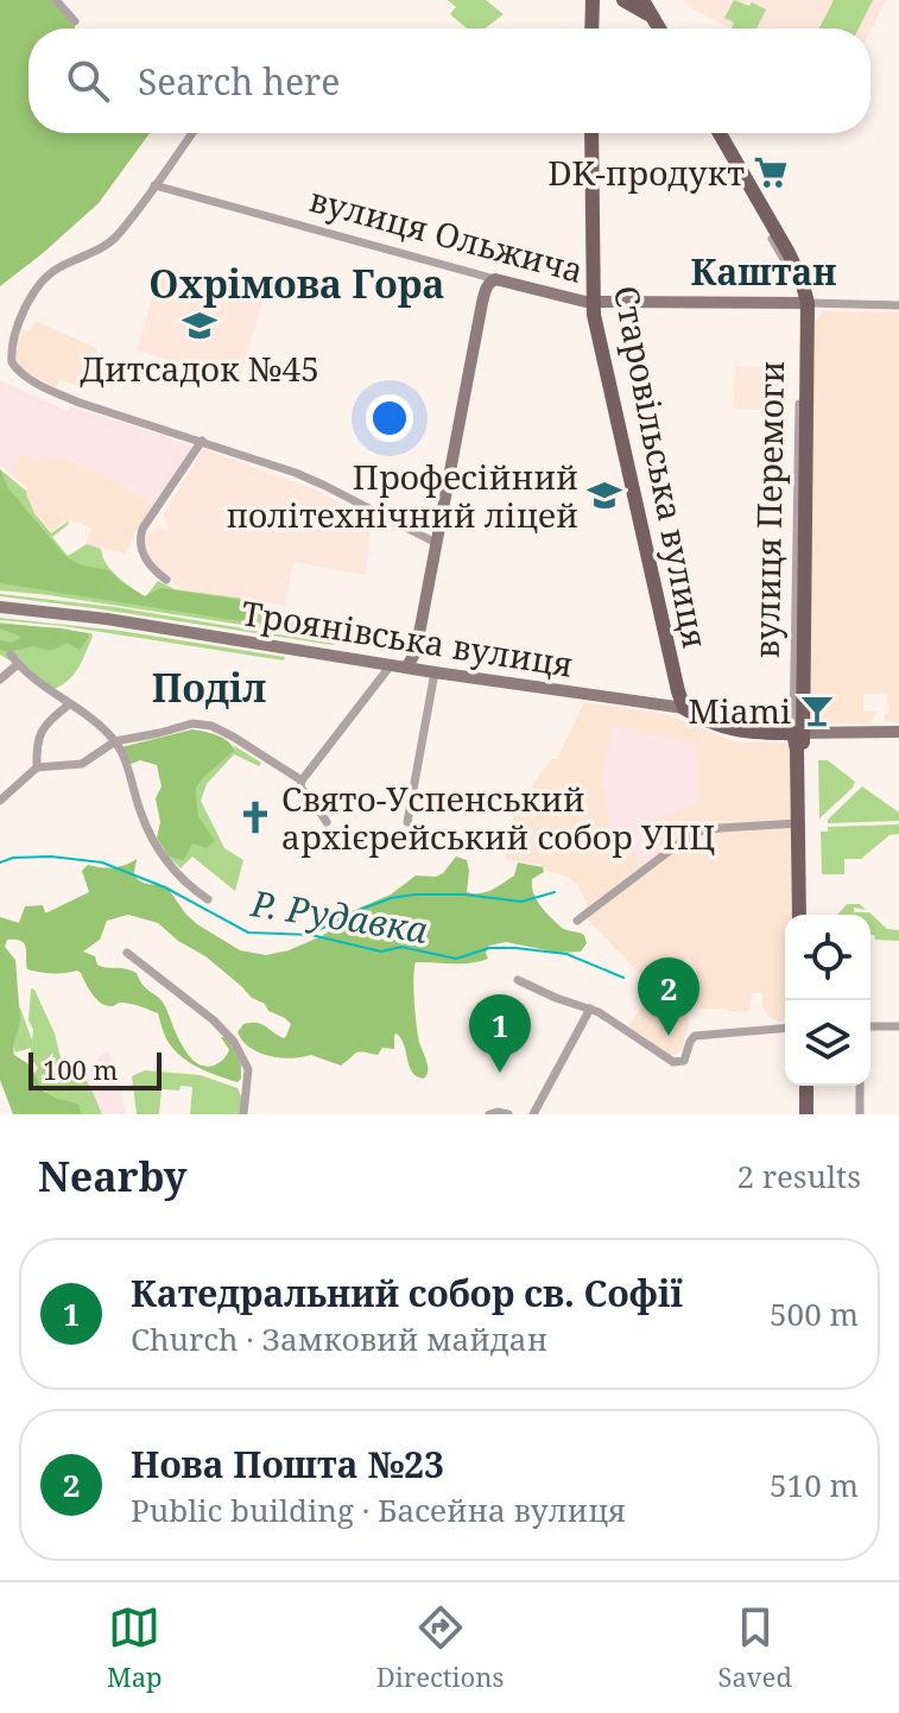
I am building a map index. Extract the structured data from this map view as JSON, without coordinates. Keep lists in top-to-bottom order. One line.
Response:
{"streets":{"main road":["Старовільська вулиця","вулиця Перемоги","Троянівська вулиця"],"street":["вулиця Ольжича"]},"crossings":[["вулиця Ольжича","Старовільська вулиця"],["вулиця Ольжича","вулиця Перемоги"],["Старовільська вулиця","Троянівська вулиця"],["вулиця Перемоги","Троянівська вулиця"]],"districts":["Каштан","Охрімова Гора","Поділ"],"water":["Р. Рудавка"],"places":{"supermarket":["DK-продукт"],"school or university":["Дитсадок №45","Професійний політехнічний ліцей"],"bar":["Miami"],"church":["Свято-Успенський архієрейський собор УПЦ"]},"scale_bar":"100 m","page":{"search":"Search here","pins":["2","1"],"scale":"100 m","heading":["Nearby","2 results"],"list":[{"mark":"1","name":"Катедральний собор св. Софії","note":"Church · Замковий майдан","value":"500 m"},{"mark":"2","name":"Нова Пошта №23","note":"Public building · Басейна вулиця","value":"510 m"}],"nav":["Map","Directions","Saved"]}}
